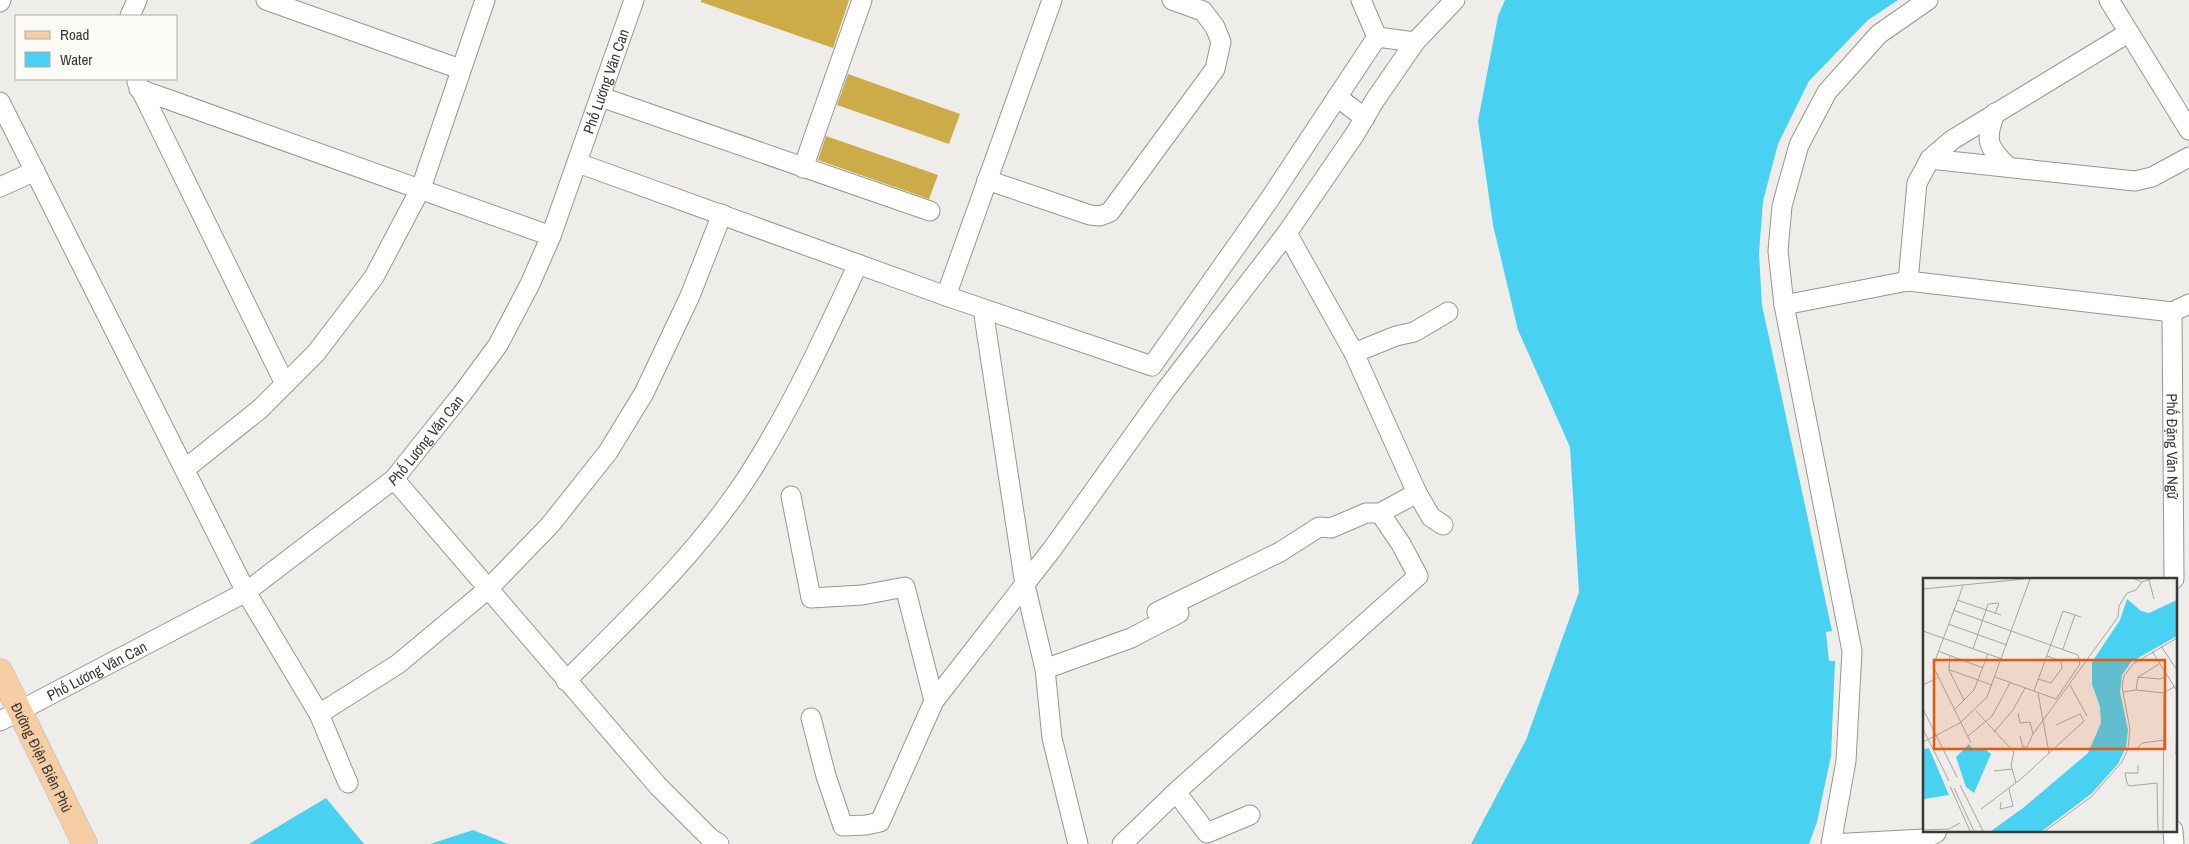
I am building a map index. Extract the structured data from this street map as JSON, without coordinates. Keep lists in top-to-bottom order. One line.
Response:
{"streets":{"main road":["Đường Điện Biên Phủ"],"street":["Phố Lương Văn Can","Phố Đặng Văn Ngữ"]},"crossings":[["Phố Lương Văn Can","Đường Điện Biên Phủ"]],"legend":["Road","Water"]}
